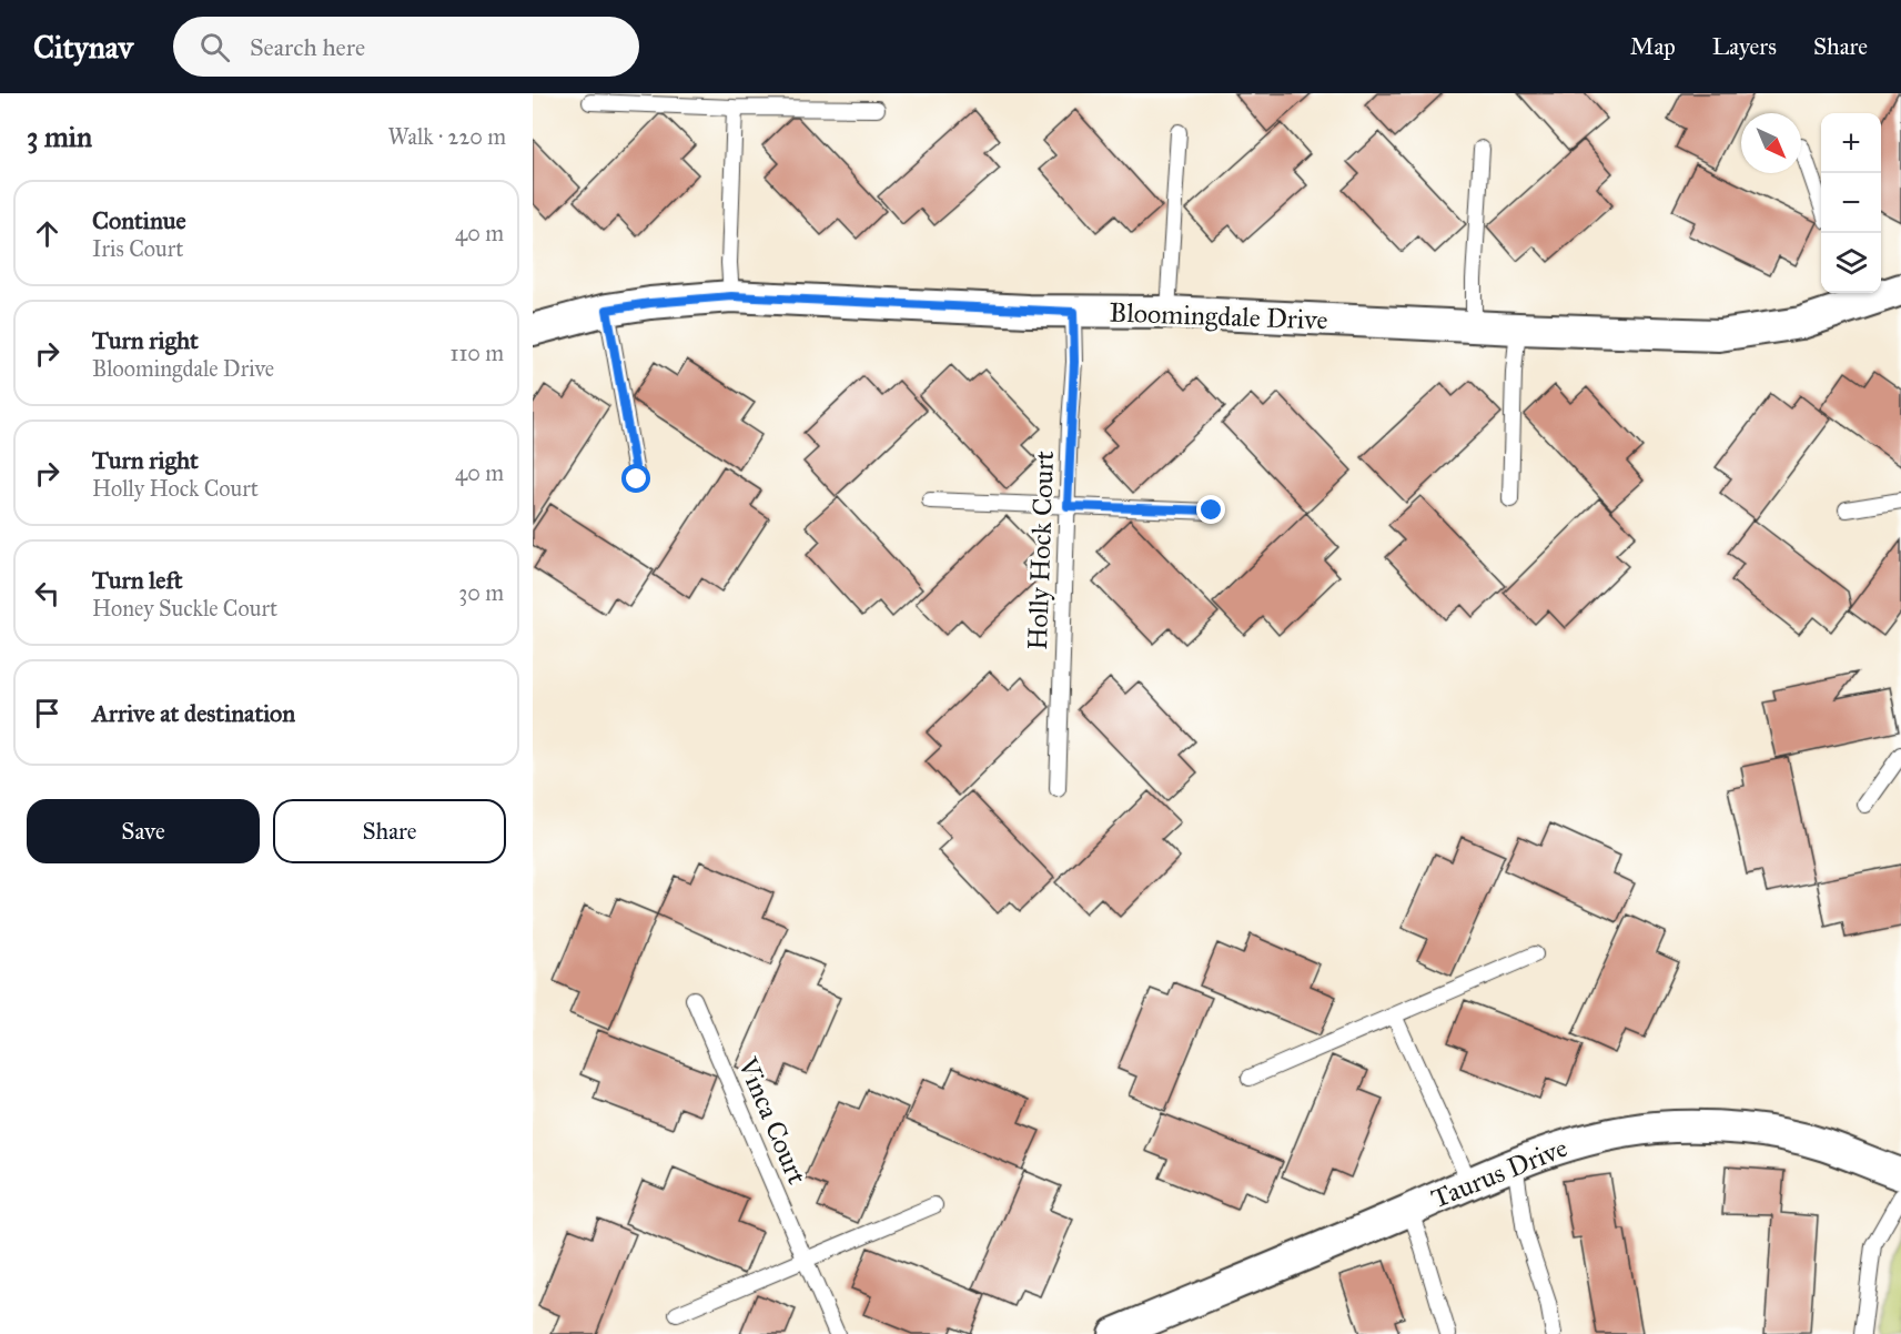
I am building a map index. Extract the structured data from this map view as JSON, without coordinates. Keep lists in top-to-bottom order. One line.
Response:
{"streets":{"street":["Bloomingdale Drive","Taurus Drive"],"lane":["Holly Hock Court","Vinca Court"]},"crossings":[["Bloomingdale Drive","Holly Hock Court"]],"north":"bottom right","page":{"header":"Citynav","search":"Search here","nav":["Map","Layers","Share"],"heading":["3 min","Walk · 220 m"],"map_buttons":["+","−"],"list":[["Continue","Iris Court","40 m"],["Turn right","Bloomingdale Drive","110 m"],["Turn right","Holly Hock Court","40 m"],["Turn left","Honey Suckle Court","30 m"],"Arrive at destination"],"buttons":["Save","Share"]}}
